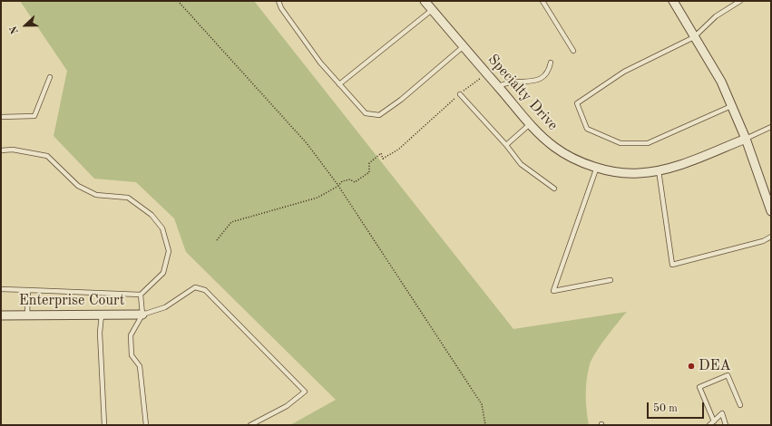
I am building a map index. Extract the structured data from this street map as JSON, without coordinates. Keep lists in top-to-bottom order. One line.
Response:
{"streets":{"street":["Specialty Drive","Enterprise Court"]},"places":["DEA"],"scale_bar":"50 m","north":"left"}
